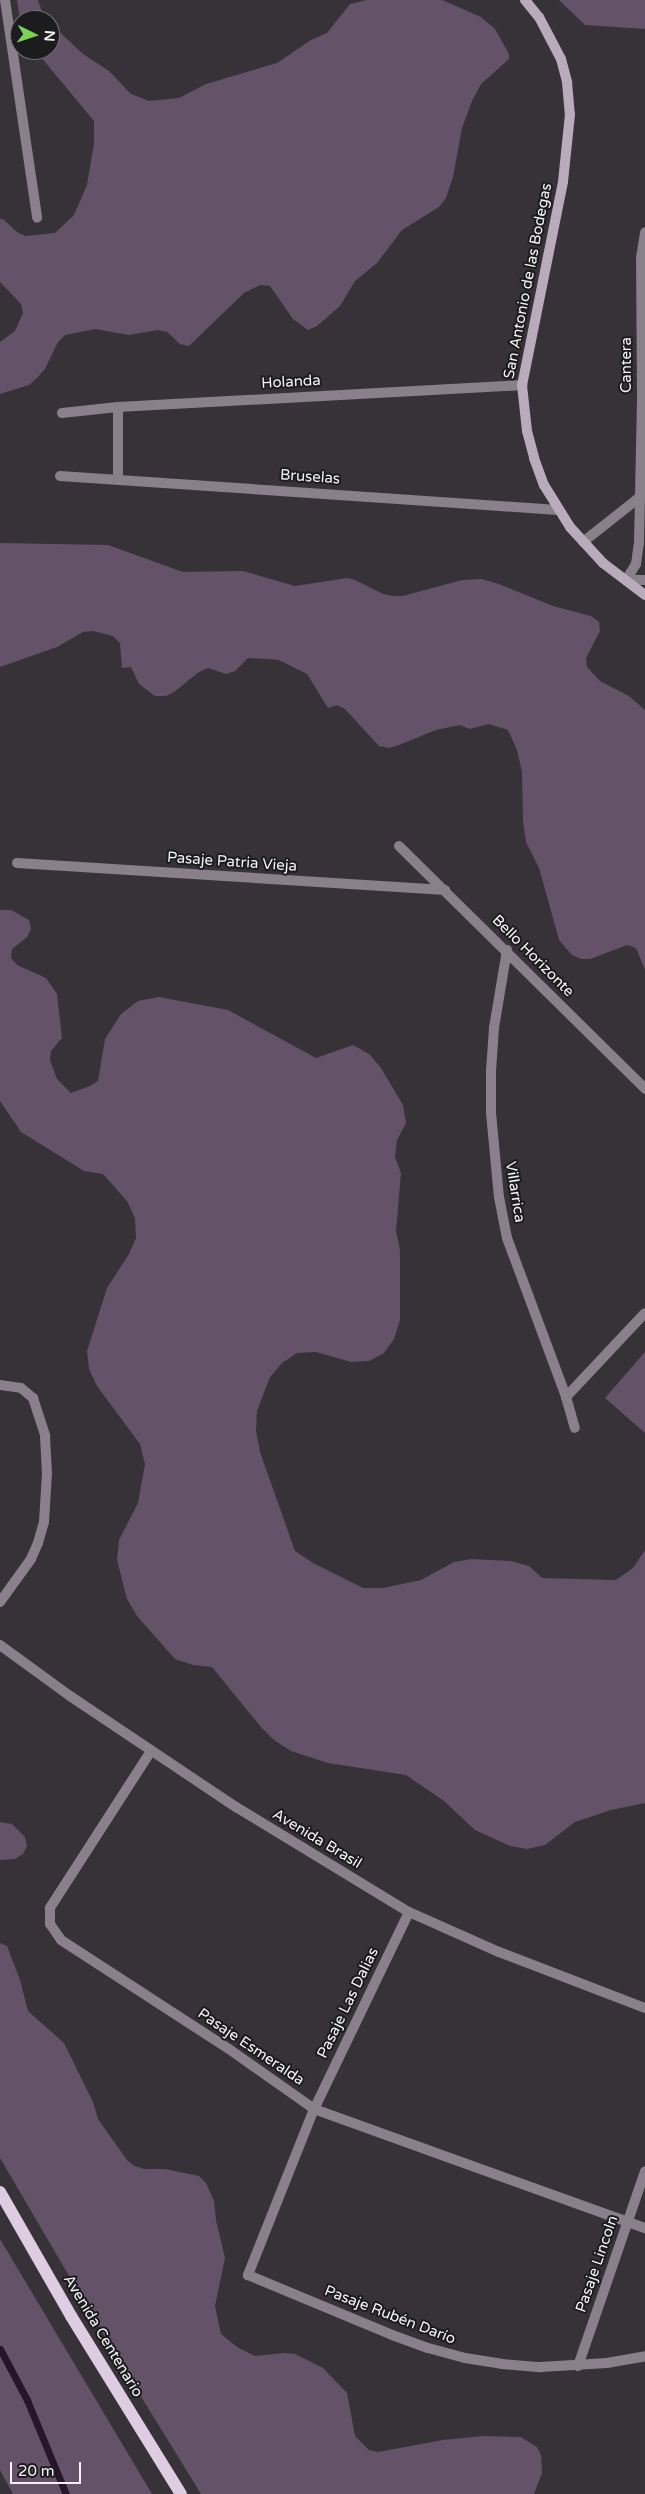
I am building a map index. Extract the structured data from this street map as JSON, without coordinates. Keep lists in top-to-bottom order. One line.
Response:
{"streets":{"main road":["Avenida Centenario"],"street":["San Antonio de las Bodegas","Cantera","Holanda","Bruselas","Pasaje Patria Vieja","Bello Horizonte","Villarrica","Avenida Brasil","Pasaje Las Dalias","Pasaje Esmeralda","Pasaje Lincoln","Pasaje Rubén Darío"]},"crossings":[["San Antonio de las Bodegas","Cantera"],["San Antonio de las Bodegas","Holanda"],["San Antonio de las Bodegas","Bruselas"],["Pasaje Patria Vieja","Bello Horizonte"],["Bello Horizonte","Villarrica"],["Avenida Brasil","Pasaje Las Dalias"],["Avenida Brasil","Pasaje Esmeralda"],["Pasaje Las Dalias","Pasaje Esmeralda"],["Pasaje Las Dalias","Pasaje Rubén Darío"],["Pasaje Esmeralda","Pasaje Lincoln"],["Pasaje Lincoln","Pasaje Rubén Darío"]],"scale_bar":"20 m","north":"right"}
